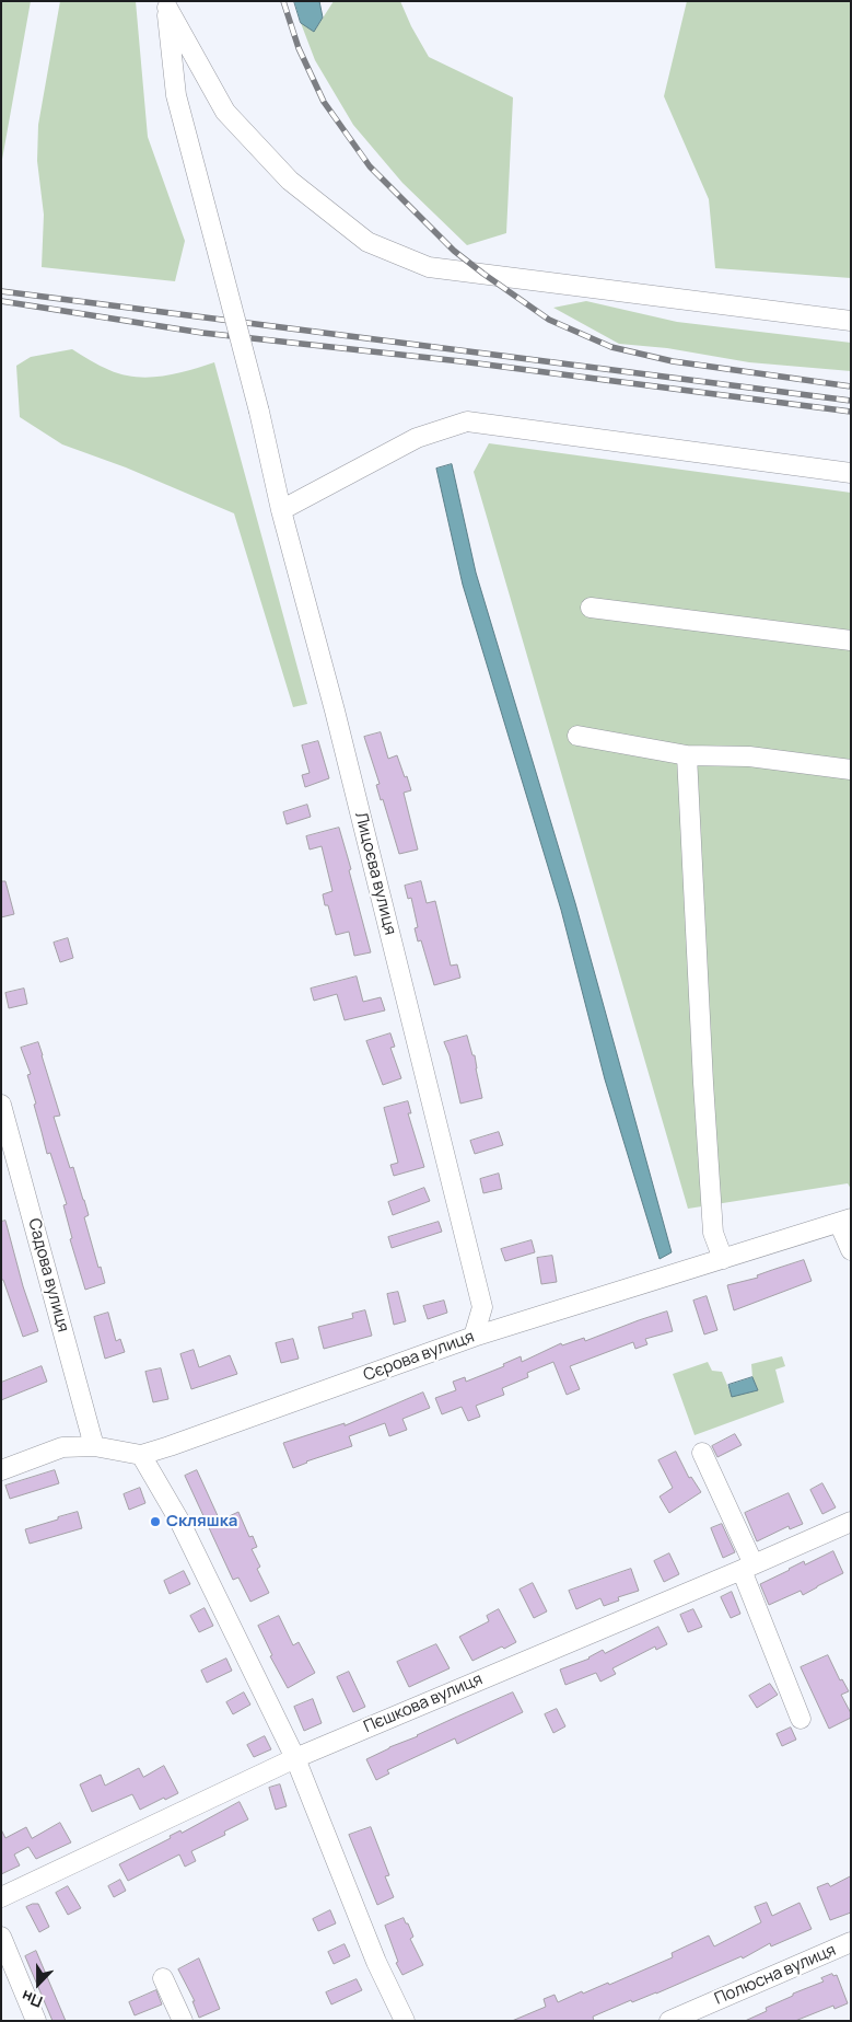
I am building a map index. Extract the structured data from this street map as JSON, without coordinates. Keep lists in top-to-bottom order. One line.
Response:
{"streets":{"street":["Лицоєва вулиця","Садова вулиця","Сєрова вулиця","Пєшкова вулиця","Полюсна вулиця"]},"crossings":[["Лицоєва вулиця","Сєрова вулиця"],["Садова вулиця","Сєрова вулиця"]],"places":["Скляшка"],"north":"bottom"}
